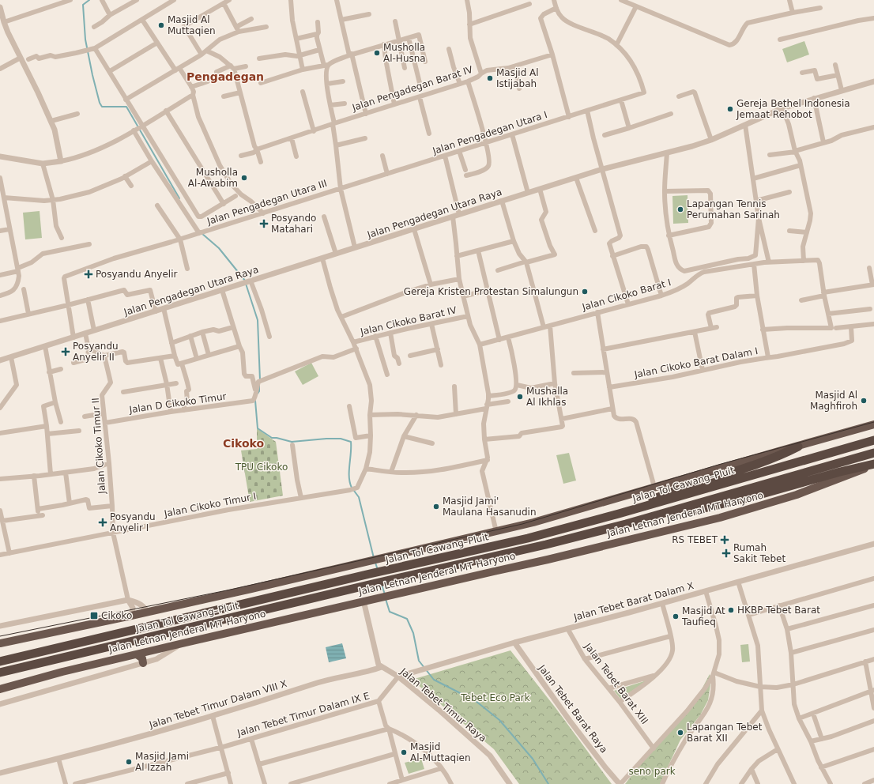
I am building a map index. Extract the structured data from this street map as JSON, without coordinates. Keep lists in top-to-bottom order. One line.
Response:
{"streets":{"highway":["Jalan Tol Cawang–Pluit","Jalan Letnan Jenderal MT Haryono"],"street":["Jalan Pengadegan Barat IV","Jalan Pengadegan Utara I","Jalan Pengadegan Utara III","Jalan Pengadegan Utara Raya","Jalan Cikoko Barat I","Jalan Cikoko Barat IV","Jalan Cikoko Barat Dalam I","Jalan D Cikoko Timur","Jalan Cikoko Timur II","Jalan Cikoko Timur I","Jalan Tebet Barat Dalam X","Jalan Tebet Barat XIII","Jalan Tebet Timur Dalam VIII X","Jalan Tebet Timur Raya","Jalan Tebet Barat Raya","Jalan Tebet Timur Dalam IX E"]},"crossings":[["Jalan Pengadegan Utara I","Jalan Pengadegan Utara III"],["Jalan Pengadegan Utara Raya","Jalan Cikoko Barat IV"],["Jalan Cikoko Barat I","Jalan Cikoko Barat Dalam I"],["Jalan Cikoko Barat IV","Jalan D Cikoko Timur"],["Jalan Cikoko Barat IV","Jalan Cikoko Timur I"],["Jalan D Cikoko Timur","Jalan Cikoko Timur II"],["Jalan Cikoko Timur II","Jalan Cikoko Timur I"],["Jalan Tebet Barat Dalam X","Jalan Tebet Barat XIII"],["Jalan Tebet Barat Dalam X","Jalan Tebet Timur Raya"],["Jalan Tebet Barat Dalam X","Jalan Tebet Barat Raya"],["Jalan Tebet Barat Dalam X","Jalan Tebet Timur Dalam IX E"],["Jalan Tebet Timur Dalam VIII X","Jalan Tebet Timur Raya"],["Jalan Tebet Timur Raya","Jalan Tebet Timur Dalam IX E"]],"districts":["Pengadegan","Cikoko"],"parks":["TPU Cikoko","Tebet Eco Park","seno park"],"places":{"other":["Masjid Al Muttaqien","Musholla Al-Husna","Masjid Al Istijabah","Gereja Bethel Indonesia Jemaat Rehobot","Musholla Al-Awabim","Lapangan Tennis Perumahan Sarinah","Gereja Kristen Protestan Simalungun","Mushalla Al Ikhlas","Masjid Al Maghfiroh","Masjid Jami' Maulana Hasanudin","HKBP Tebet Barat","Masjid At Taufieq","Lapangan Tebet Barat XII","Masjid Al-Muttaqien","Masjid Jami Al Izzah"],"health":["Posyando Matahari","Posyandu Anyelir","Posyandu Anyelir II","Posyandu Anyelir I","RS TEBET","Rumah Sakit Tebet"],"transit":["Cikoko"]}}
